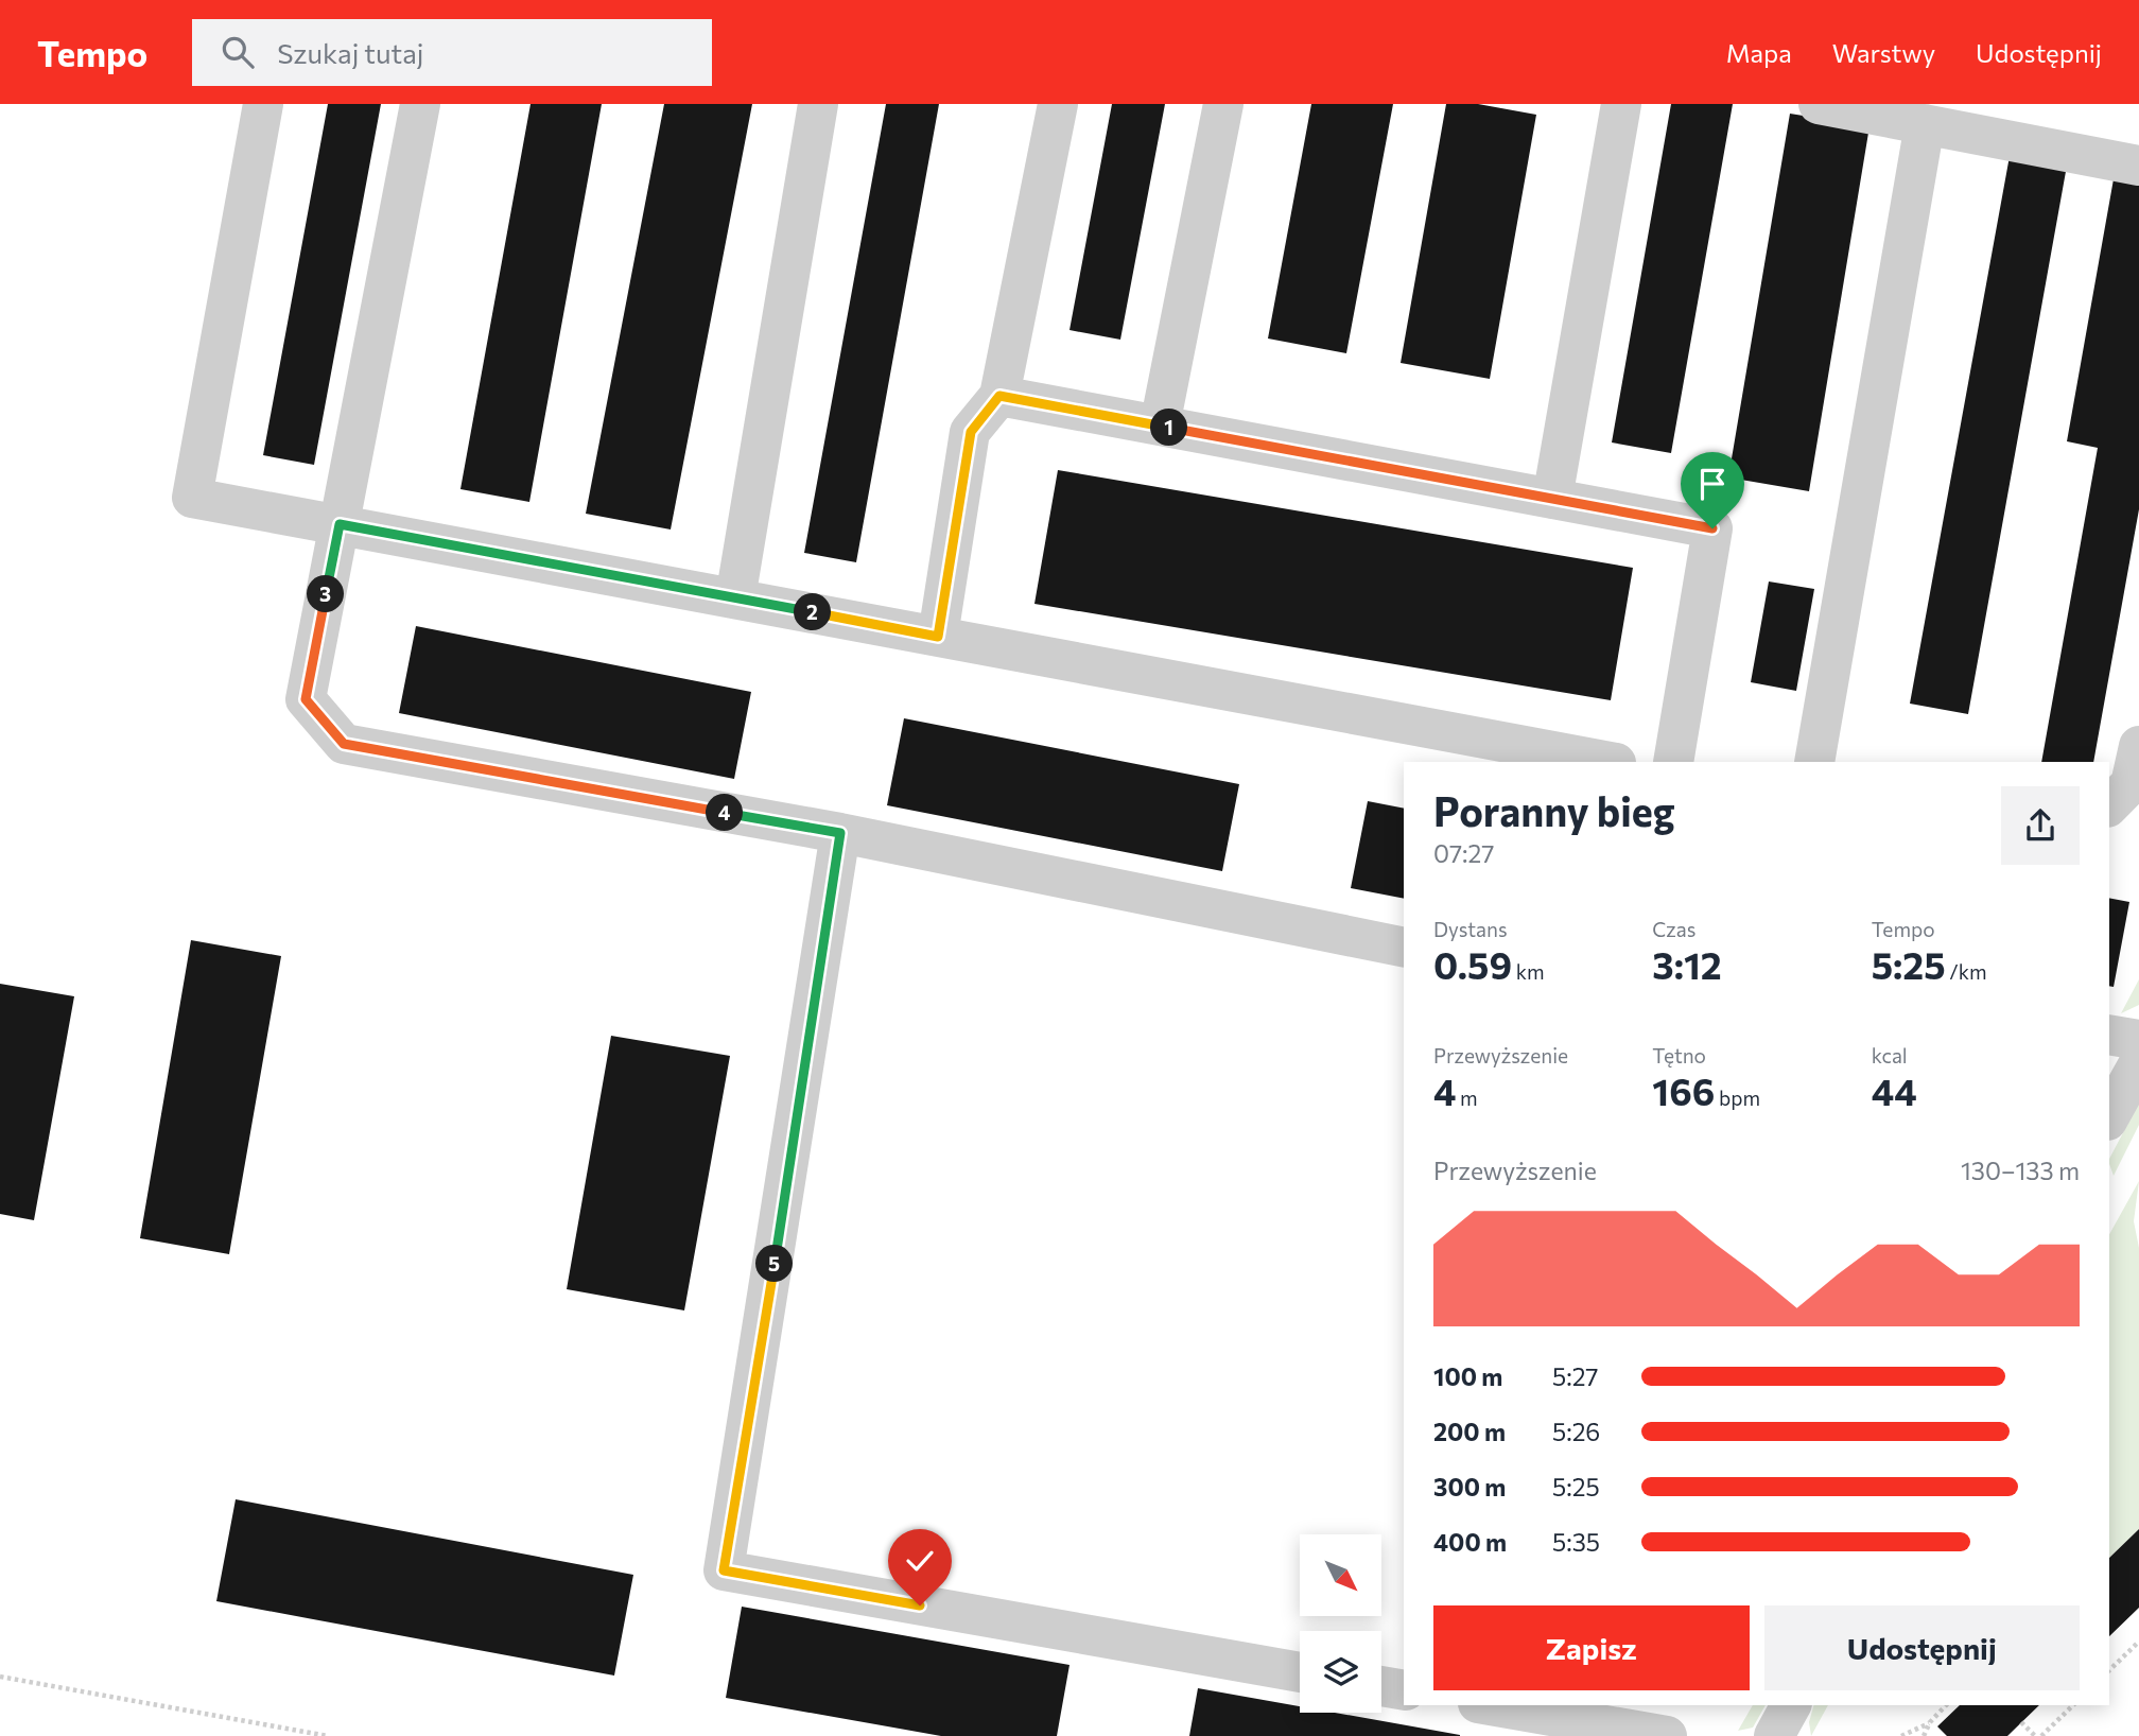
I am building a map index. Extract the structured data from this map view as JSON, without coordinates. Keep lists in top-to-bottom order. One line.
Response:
{"north":"bottom right","page":{"header":"Tempo","search":"Szukaj tutaj","nav":["Mapa","Warstwy","Udostępnij"],"pins":["1","3","2","4","5"],"heading":["Poranny bieg","07:27"],"stats":[["Dystans","0.59 km"],["Czas","3:12"],["Tempo","5:25 /km"],["Przewyższenie","4 m"],["Tętno","166 bpm"],["kcal","44"]],"chart":["Przewyższenie","130–133 m"],"list":[{"name":"100 m","note":"5:27"},{"name":"200 m","note":"5:26"},{"name":"300 m","note":"5:25"},{"name":"400 m","note":"5:35"}],"buttons":["Zapisz","Udostępnij"]}}
